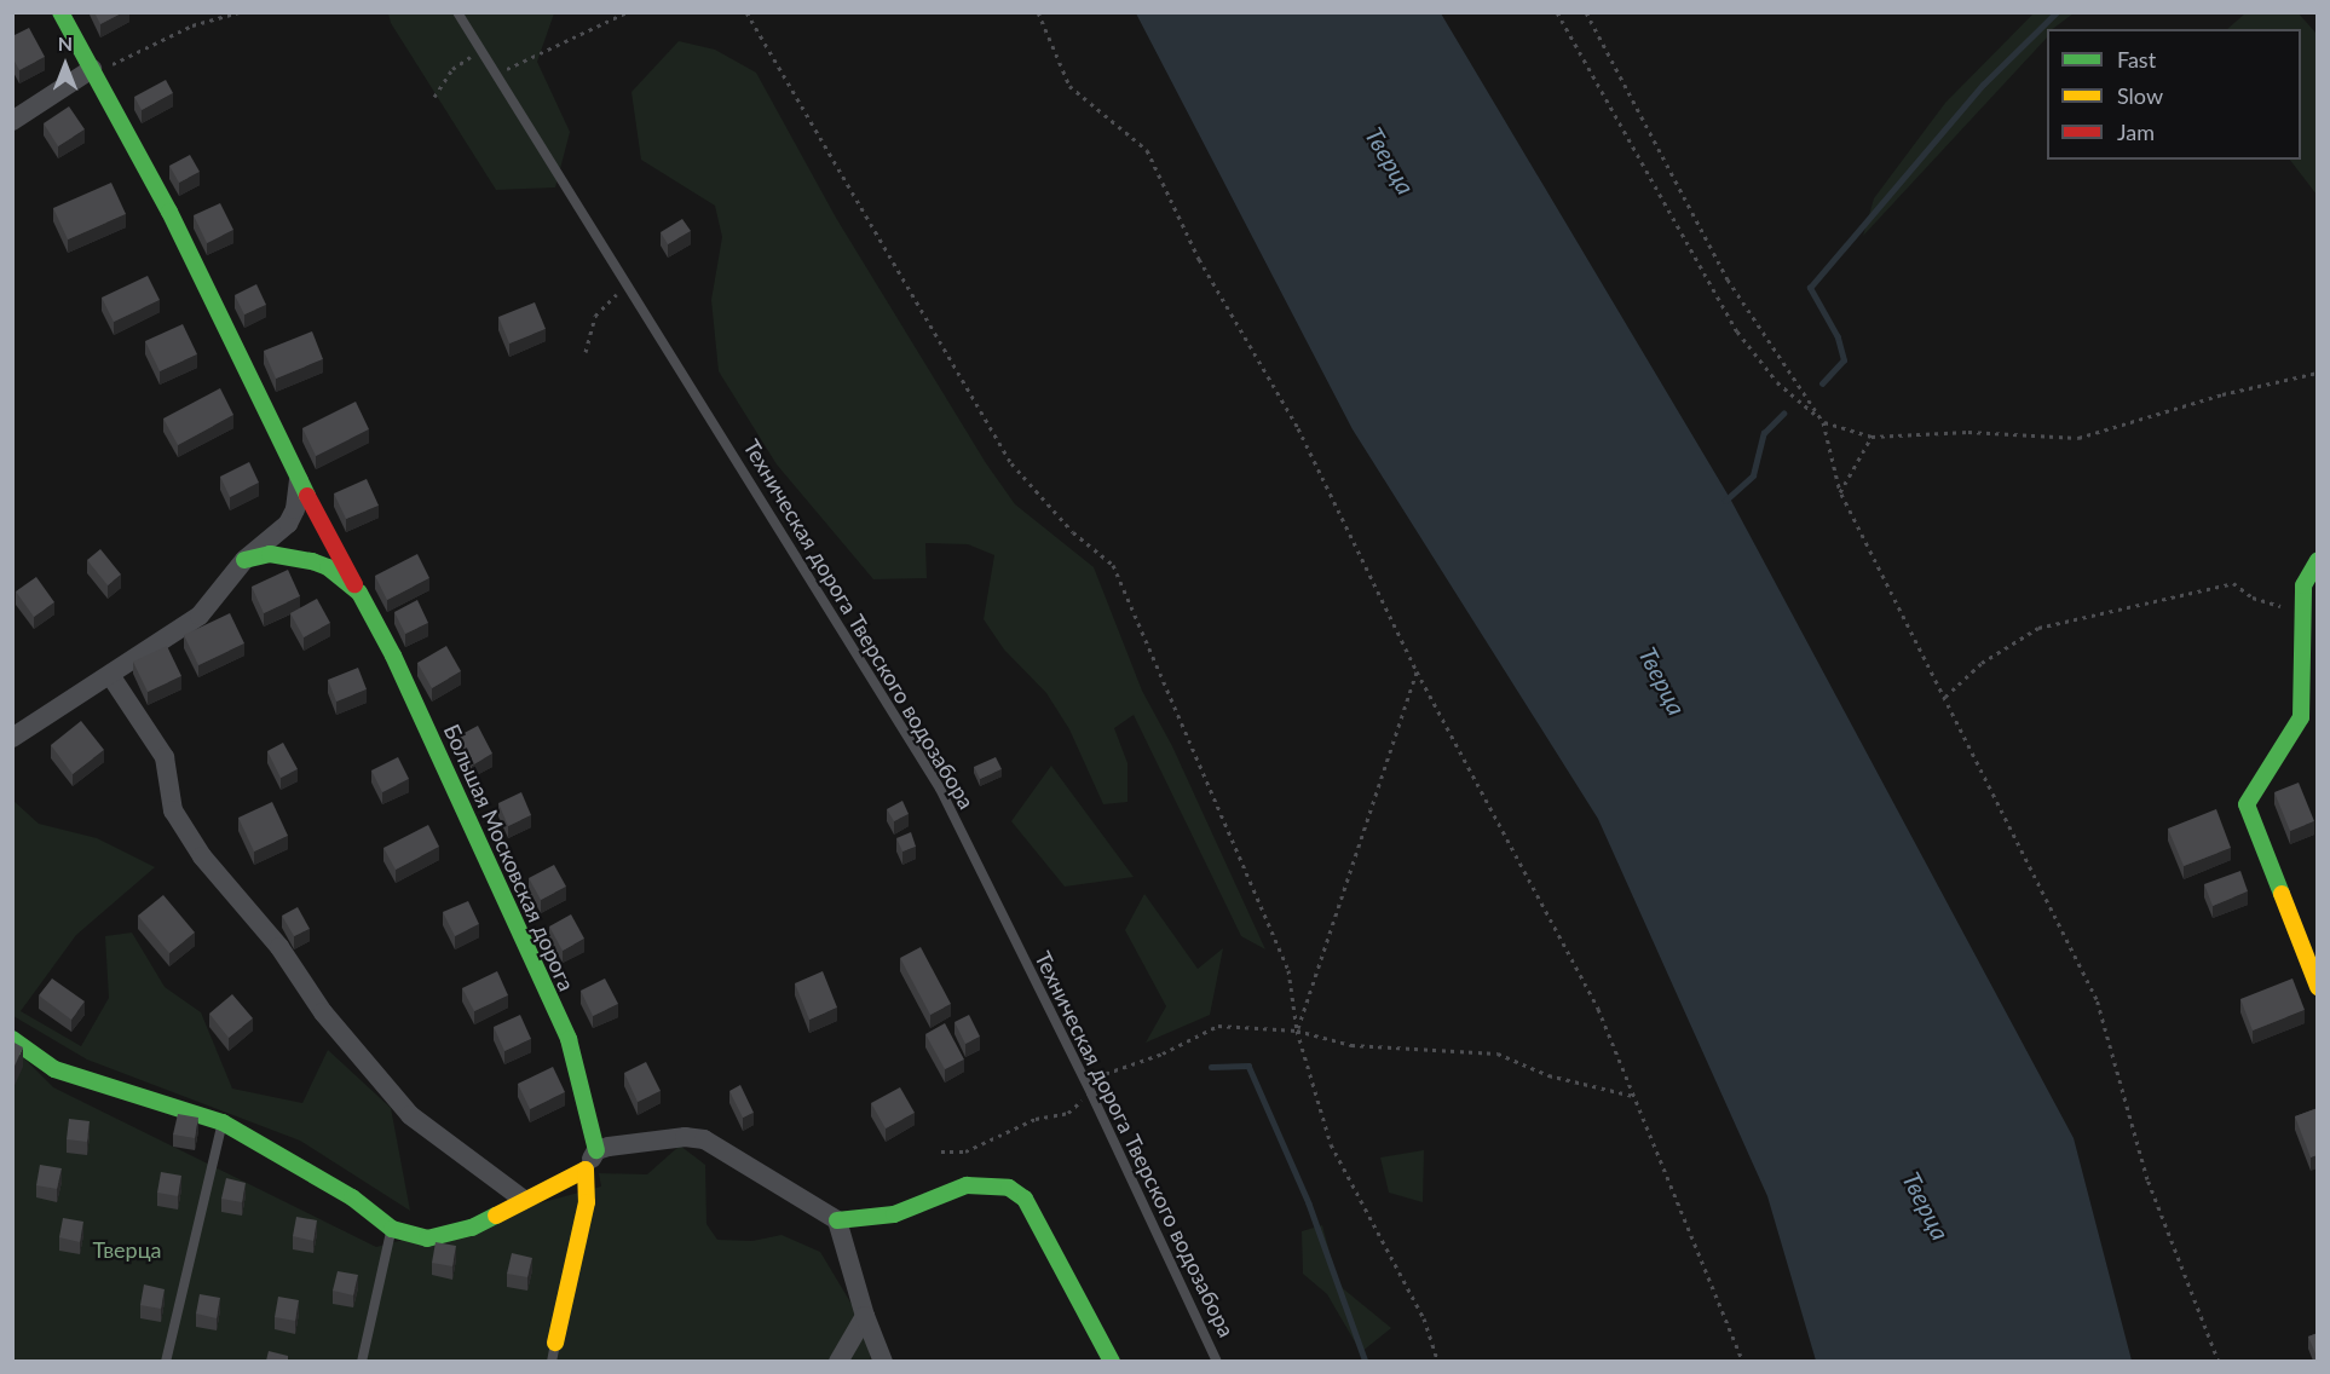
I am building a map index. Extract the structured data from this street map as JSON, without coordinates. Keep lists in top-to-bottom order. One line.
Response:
{"streets":{"street":["Большая Московская дорога"],"lane":["Техническая дорога Тверского водозабора"]},"water":["Тверца"],"parks":["Тверца"],"legend":["Fast","Slow","Jam"],"north":"top"}
